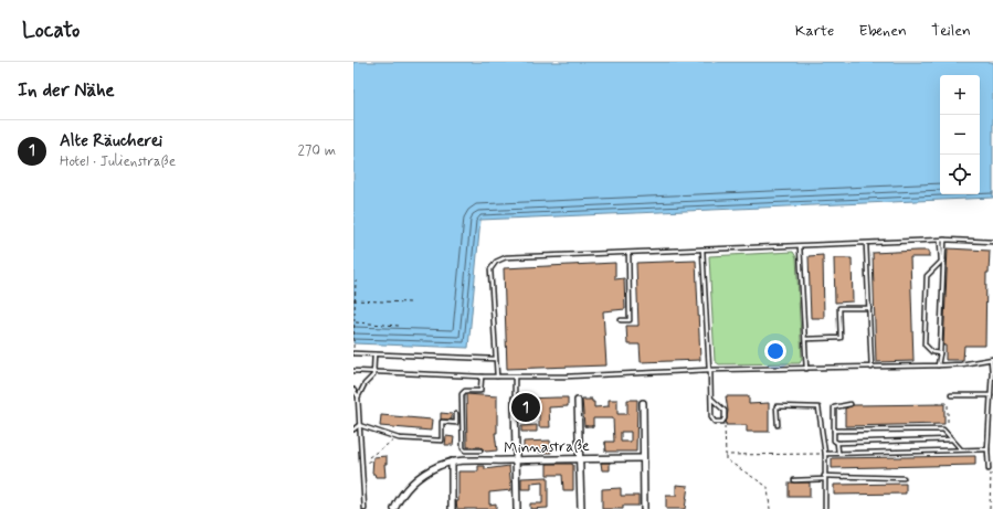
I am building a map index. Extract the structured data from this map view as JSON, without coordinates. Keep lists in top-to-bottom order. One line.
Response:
{"streets":{"street":["Minnastraße"]},"page":{"header":"Locato","nav":["Karte","Ebenen","Teilen"],"heading":"In der Nähe","map_buttons":["+","−"],"list":[{"mark":"1","name":"Alte Räucherei","note":"Hotel · Julienstraße","value":"270 m"}],"pins":"1"}}
